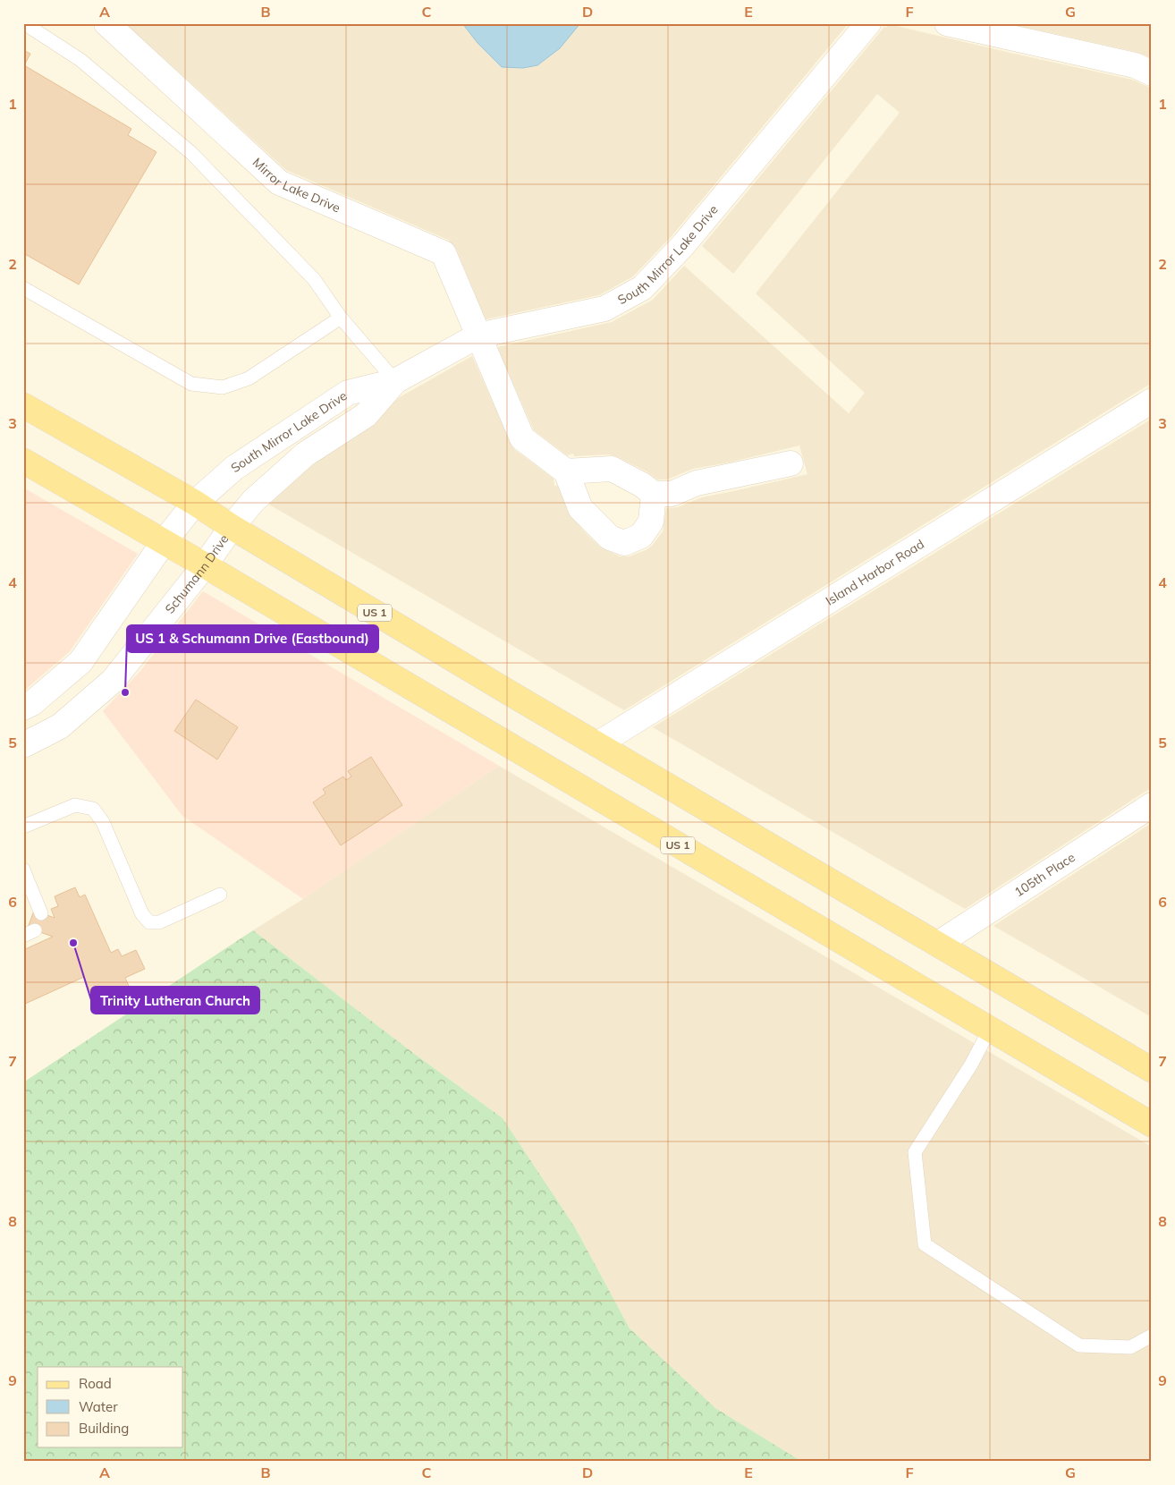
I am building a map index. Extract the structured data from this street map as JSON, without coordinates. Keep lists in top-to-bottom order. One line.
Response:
{"streets":{"main road":["US 1"],"street":["Mirror Lake Drive","South Mirror Lake Drive","Island Harbor Road","Schumann Drive","105th Place"]},"crossings":[["Mirror Lake Drive","South Mirror Lake Drive"],["South Mirror Lake Drive","Schumann Drive"],["South Mirror Lake Drive","US 1"],["Island Harbor Road","US 1"],["Schumann Drive","US 1"],["US 1","105th Place"]],"places":["US 1 & Schumann Drive (Eastbound)","Trinity Lutheran Church"],"legend":["Road","Water","Building"],"grid":{"columns":["A","B","C","D","E","F","G"],"rows":["1","2","3","4","5","6","7","8","9"]}}
